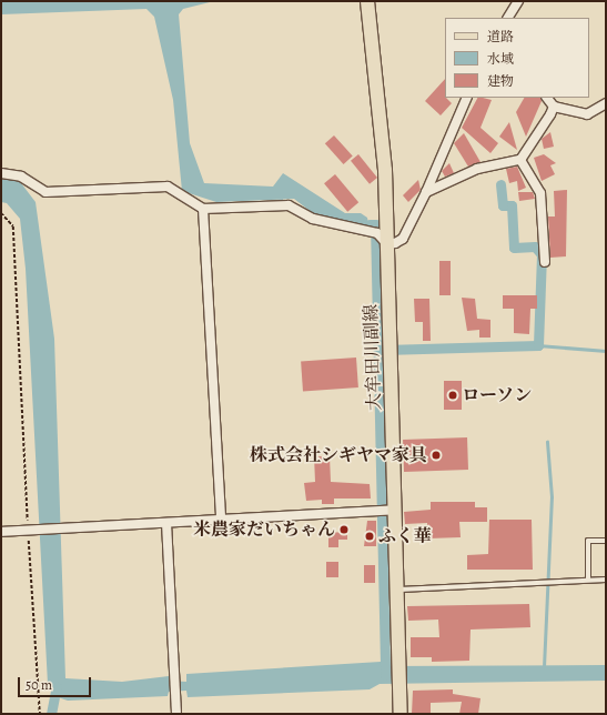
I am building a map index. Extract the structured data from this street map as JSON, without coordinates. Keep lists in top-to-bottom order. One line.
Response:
{"streets":{"main road":["大牟田川副線"]},"places":["ローソン","株式会社シギヤマ家具","米農家だいちゃん","ふく華"],"legend":["道路","水域","建物"],"scale_bar":"50 m"}
